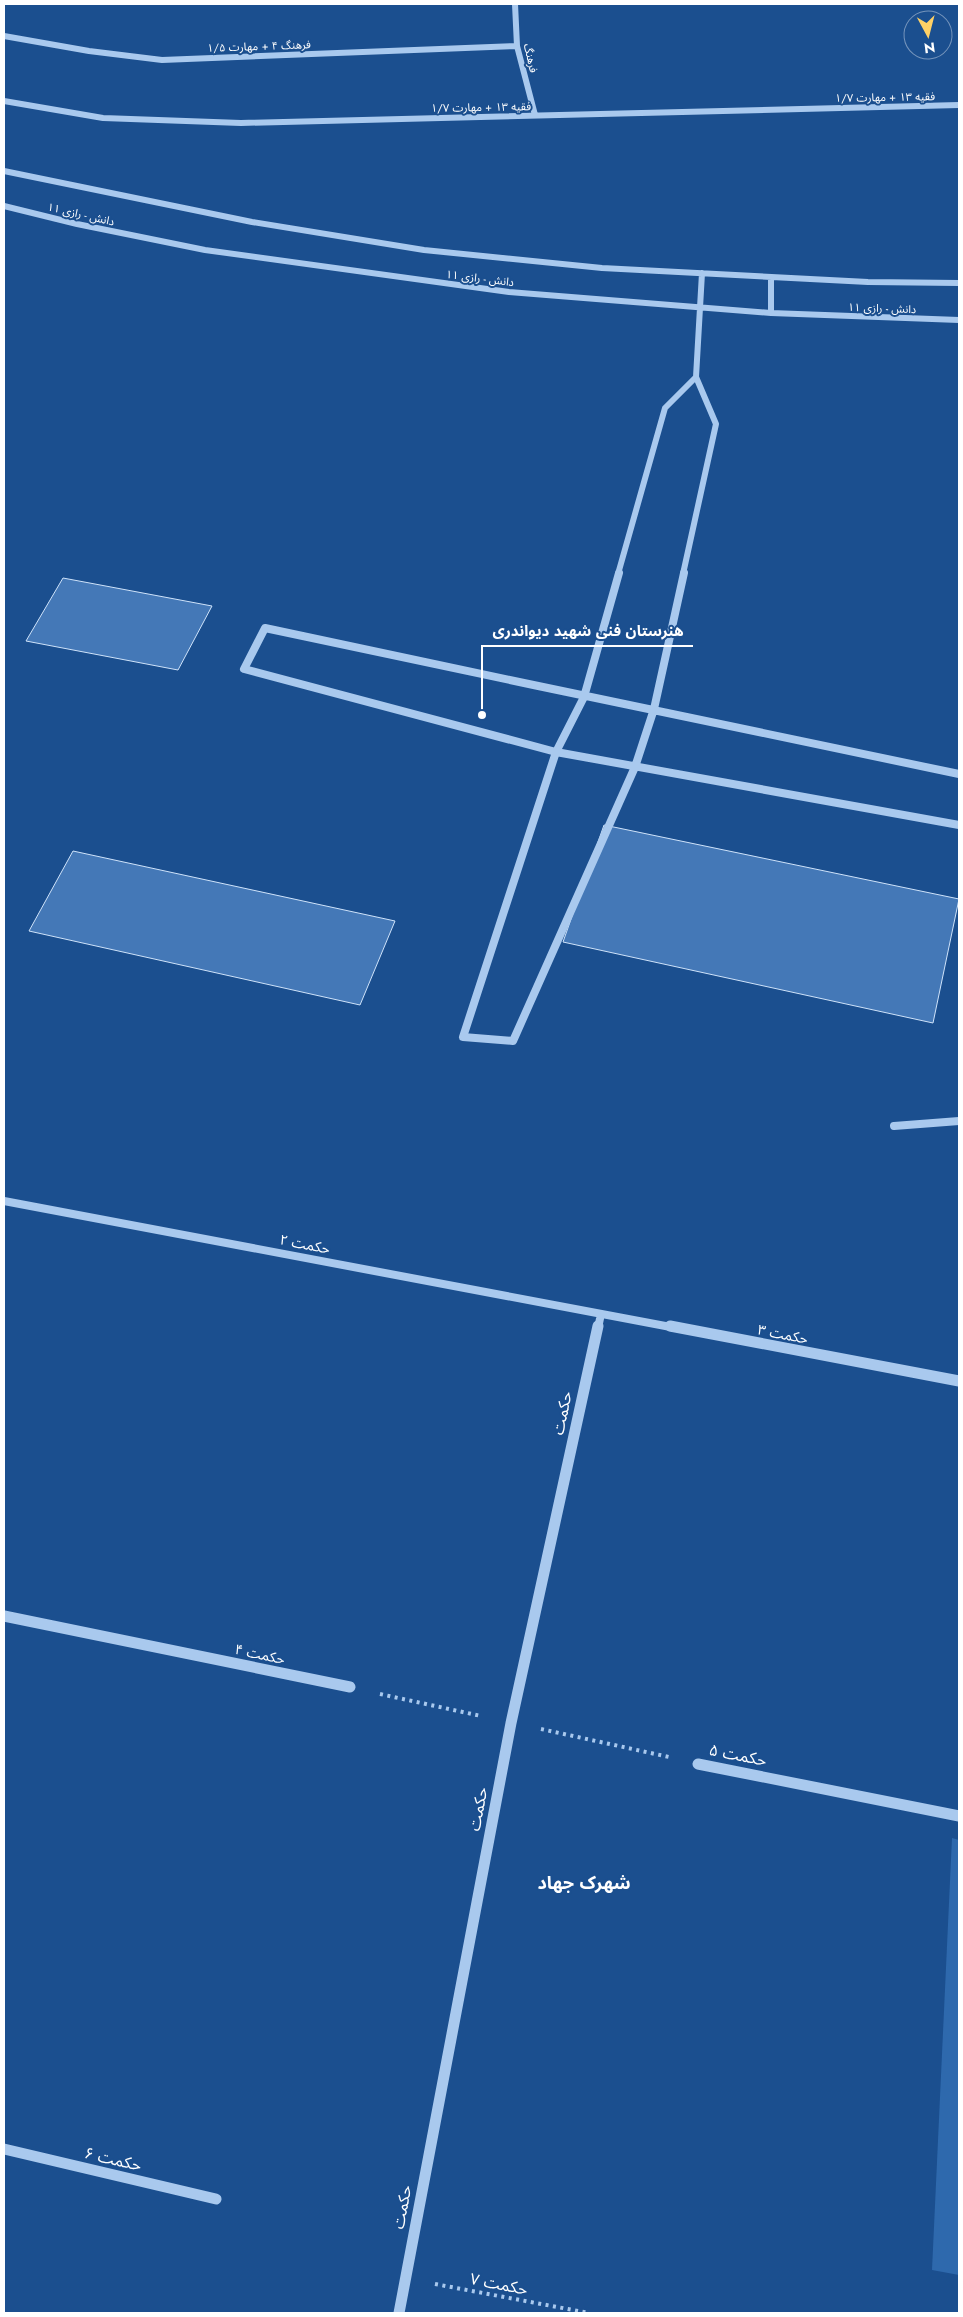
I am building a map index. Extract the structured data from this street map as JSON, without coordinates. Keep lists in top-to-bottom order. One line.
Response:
{"streets":{"street":["فرهنگ ۴ + مهارت ۱/۵","فرهنگ","فقیه ۱۳ + مهارت ۱/۷","دانش - رازی ۱۱","حکمت ۲","حکمت ۳","حکمت","حکمت ۴","حکمت ۵","حکمت ۶"],"path":["حکمت ۷"]},"crossings":[["فرهنگ ۴ + مهارت ۱/۵","فرهنگ"],["فرهنگ","فقیه ۱۳ + مهارت ۱/۷"],["حکمت ۲","حکمت ۳"],["حکمت ۲","حکمت"],["حکمت ۳","حکمت"],["حکمت","حکمت ۵"],["حکمت","حکمت ۷"]],"districts":["شهرک جهاد"],"places":["هنرستان فنی شهید دیواندری"],"north":"bottom"}
